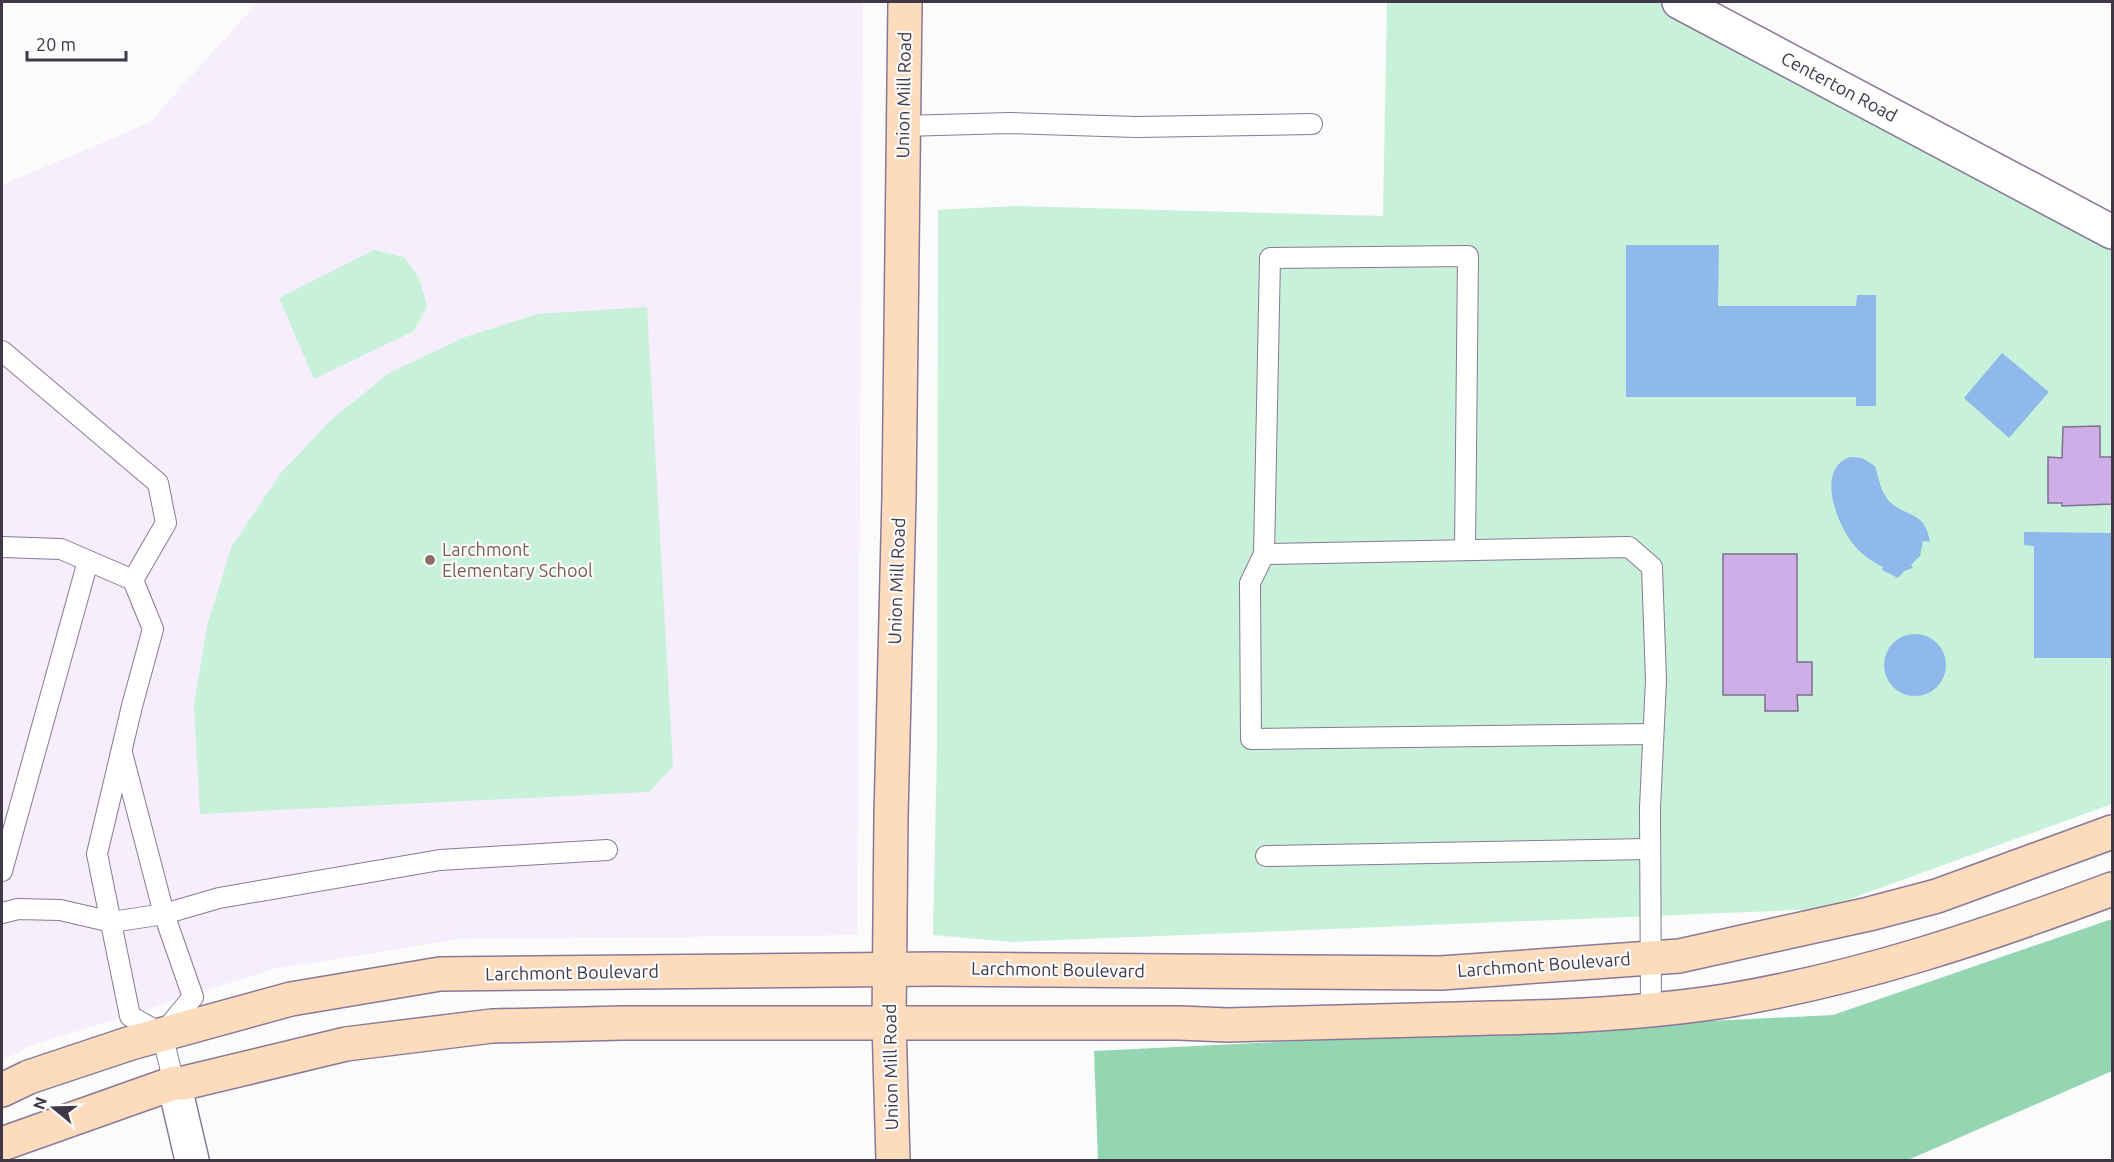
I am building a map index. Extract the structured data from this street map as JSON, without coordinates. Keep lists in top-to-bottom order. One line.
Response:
{"streets":{"street":["Centerton Road","Union Mill Road","Larchmont Boulevard"]},"crossings":[["Union Mill Road","Larchmont Boulevard"]],"places":["Larchmont Elementary School"],"scale_bar":"20 m","north":"left"}
